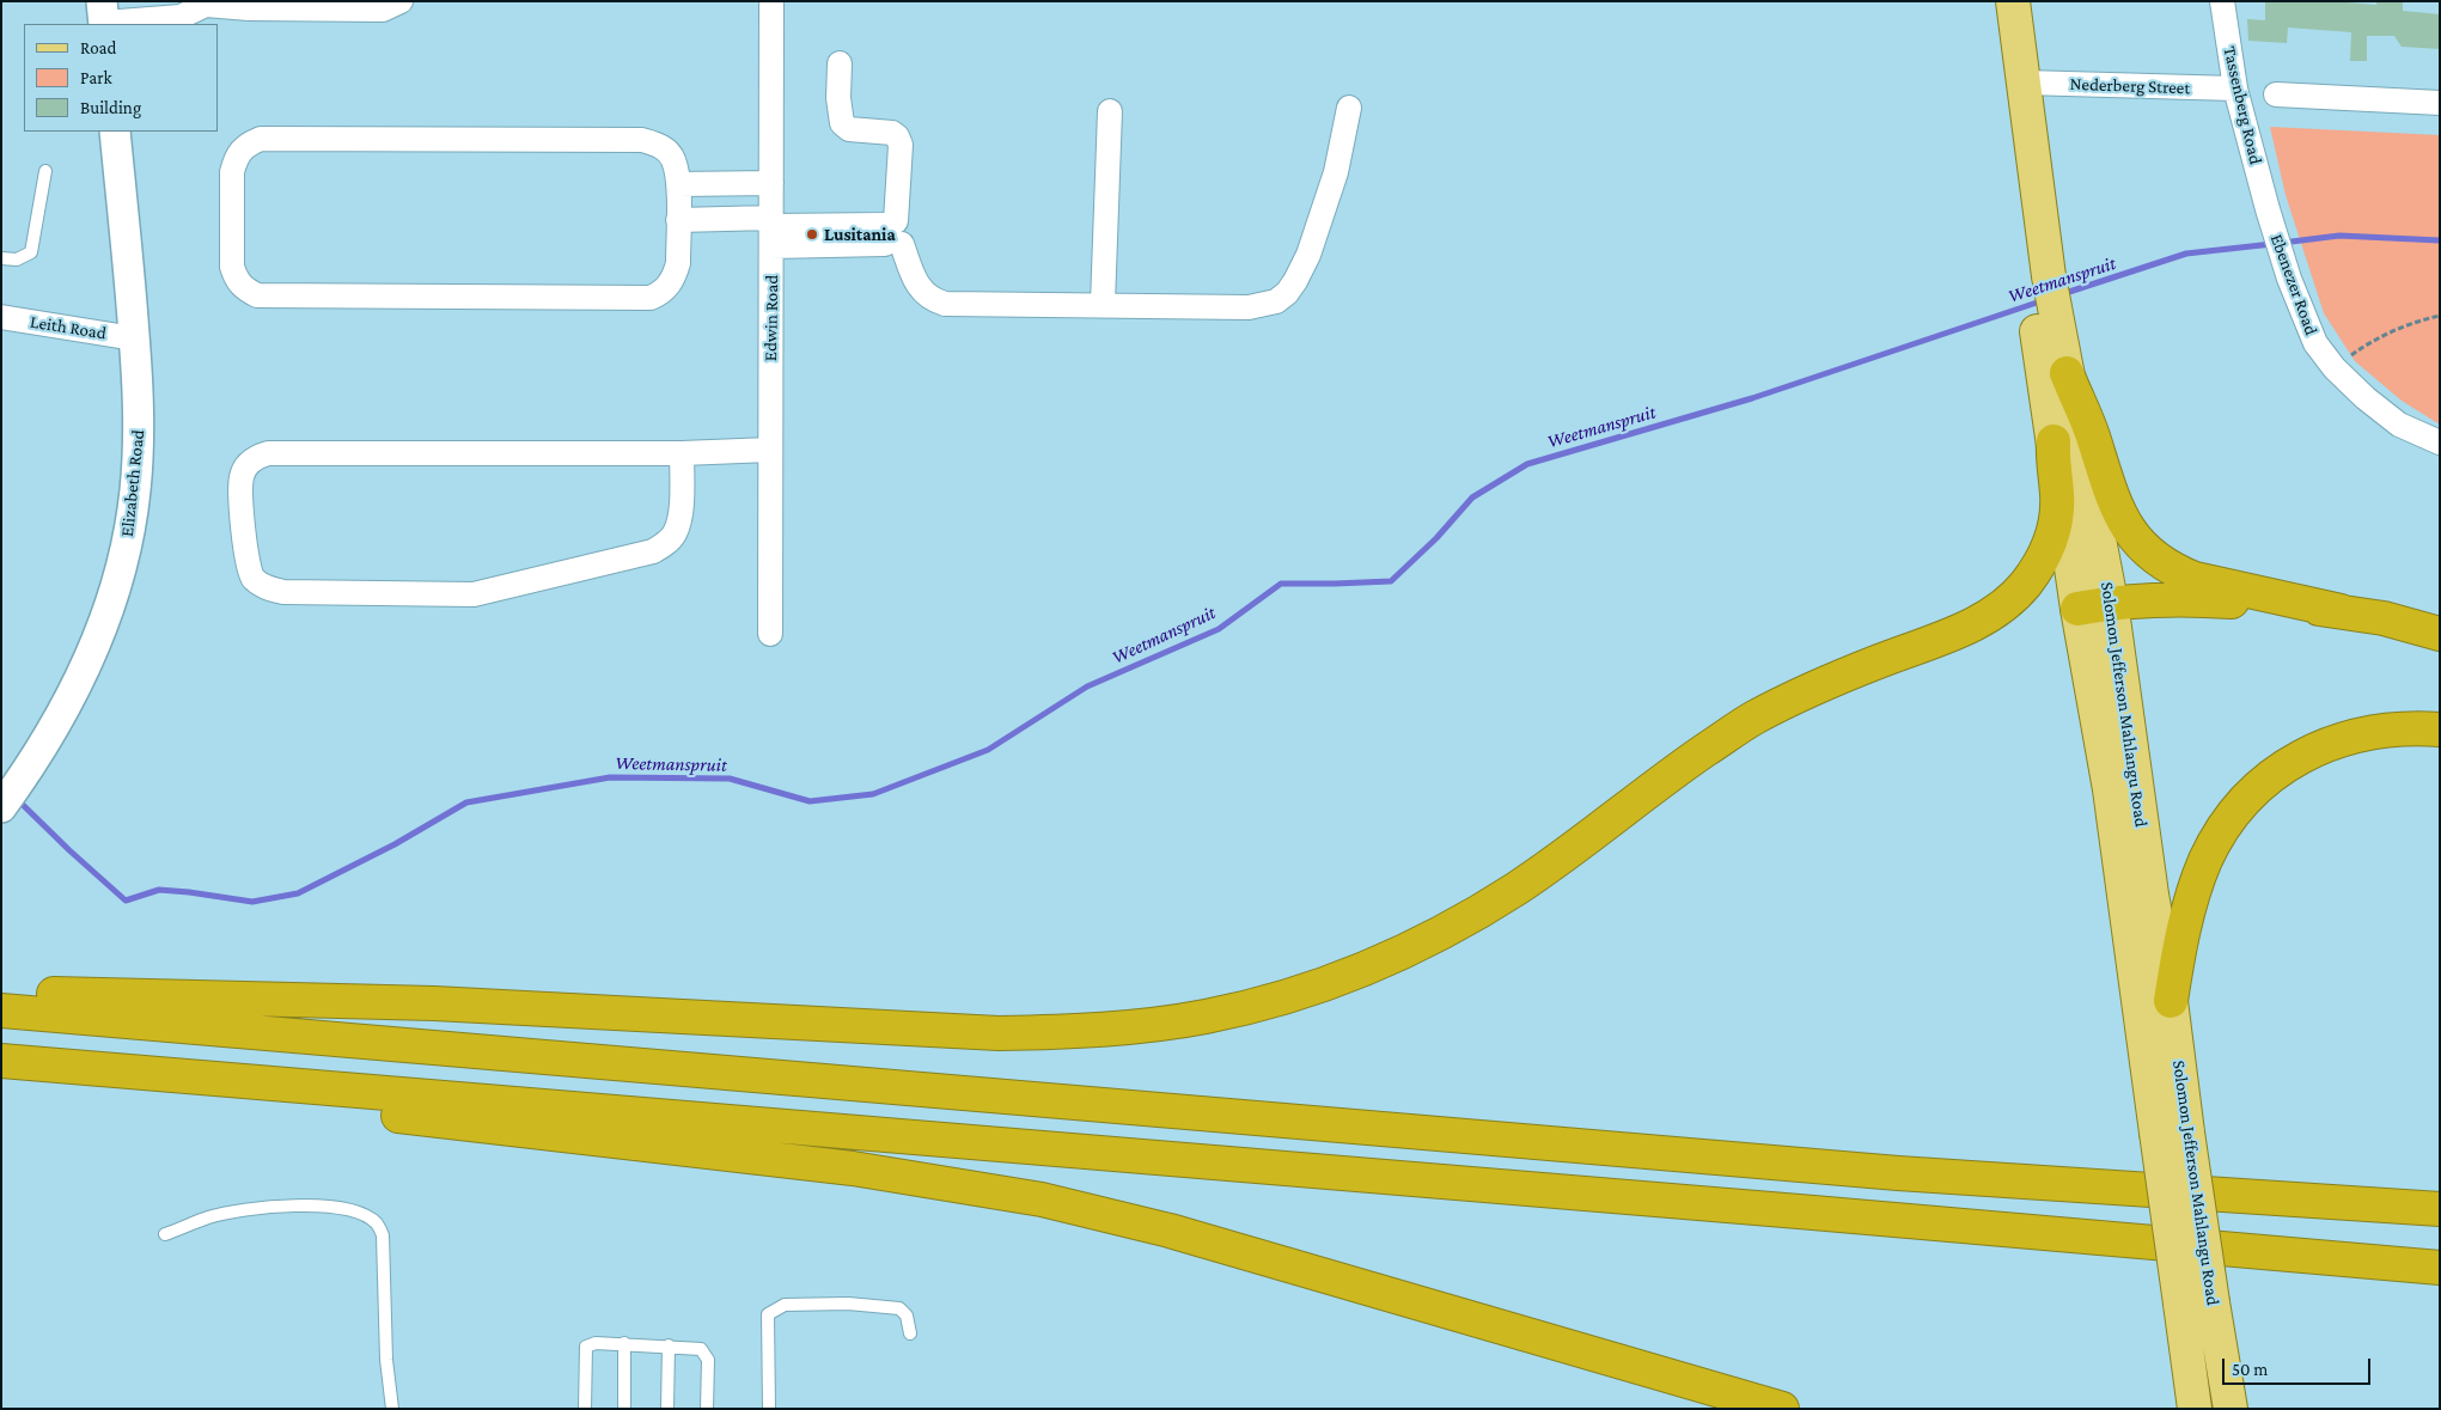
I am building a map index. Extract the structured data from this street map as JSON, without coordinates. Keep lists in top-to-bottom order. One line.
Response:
{"streets":{"main road":["Solomon Jefferson Mahlangu Road"],"street":["Nederberg Street","Tassenberg Road","Ebenezer Road","Edwin Road","Leith Road","Elizabeth Road"]},"crossings":[["Nederberg Street","Tassenberg Road"],["Nederberg Street","Solomon Jefferson Mahlangu Road"],["Tassenberg Road","Ebenezer Road"],["Leith Road","Elizabeth Road"]],"water":["Weetmanspruit"],"places":["Lusitania"],"legend":["Road","Park","Building"],"scale_bar":"50 m"}
